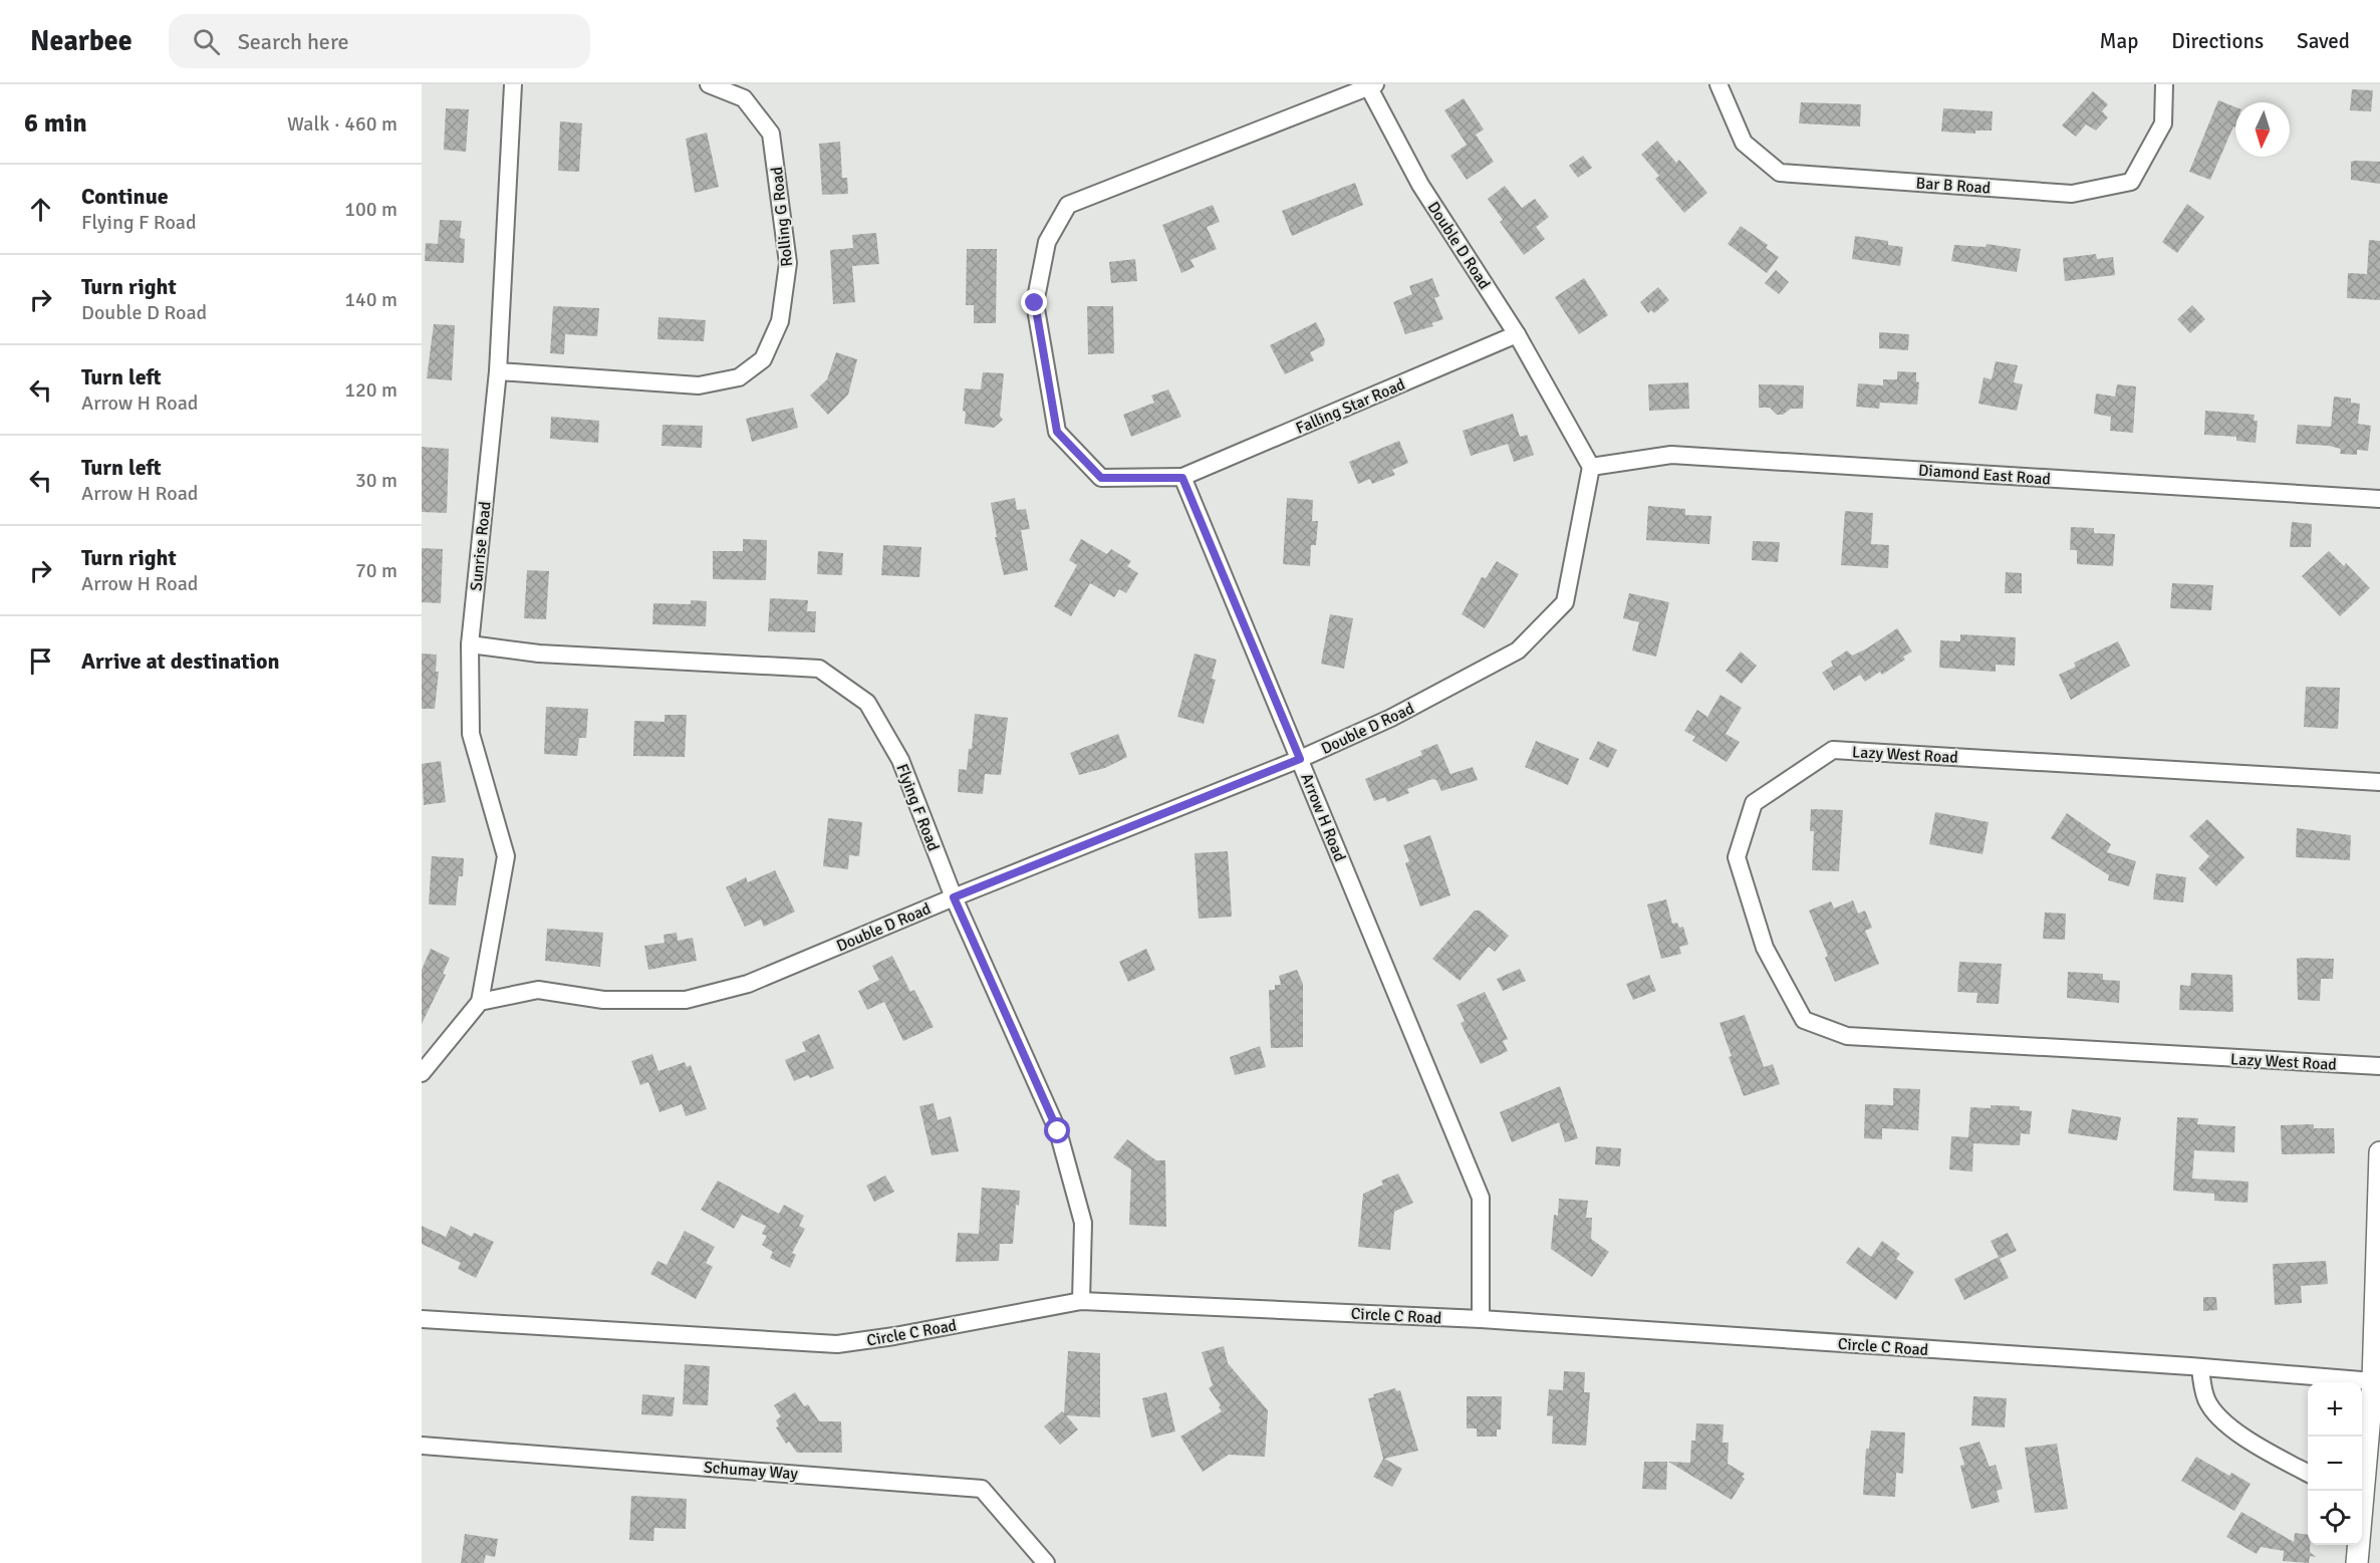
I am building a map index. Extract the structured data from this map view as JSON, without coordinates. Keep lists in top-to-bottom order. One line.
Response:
{"streets":{"street":["Bar B Road","Rolling G Road","Double D Road","Falling Star Road","Diamond East Road","Sunrise Road","Lazy West Road","Flying F Road","Arrow H Road","Circle C Road","Schumay Way"]},"crossings":[["Rolling G Road","Sunrise Road"],["Double D Road","Falling Star Road"],["Double D Road","Diamond East Road"],["Double D Road","Sunrise Road"],["Double D Road","Flying F Road"],["Double D Road","Arrow H Road"],["Falling Star Road","Arrow H Road"],["Sunrise Road","Flying F Road"],["Flying F Road","Circle C Road"],["Arrow H Road","Circle C Road"]],"north":"bottom","page":{"header":"Nearbee","search":"Search here","nav":["Map","Directions","Saved"],"heading":["6 min","Walk · 460 m"],"list":[["Continue","Flying F Road","100 m"],["Turn right","Double D Road","140 m"],["Turn left","Arrow H Road","120 m"],["Turn left","Arrow H Road","30 m"],["Turn right","Arrow H Road","70 m"],"Arrive at destination"],"map_buttons":["+","−"]}}
